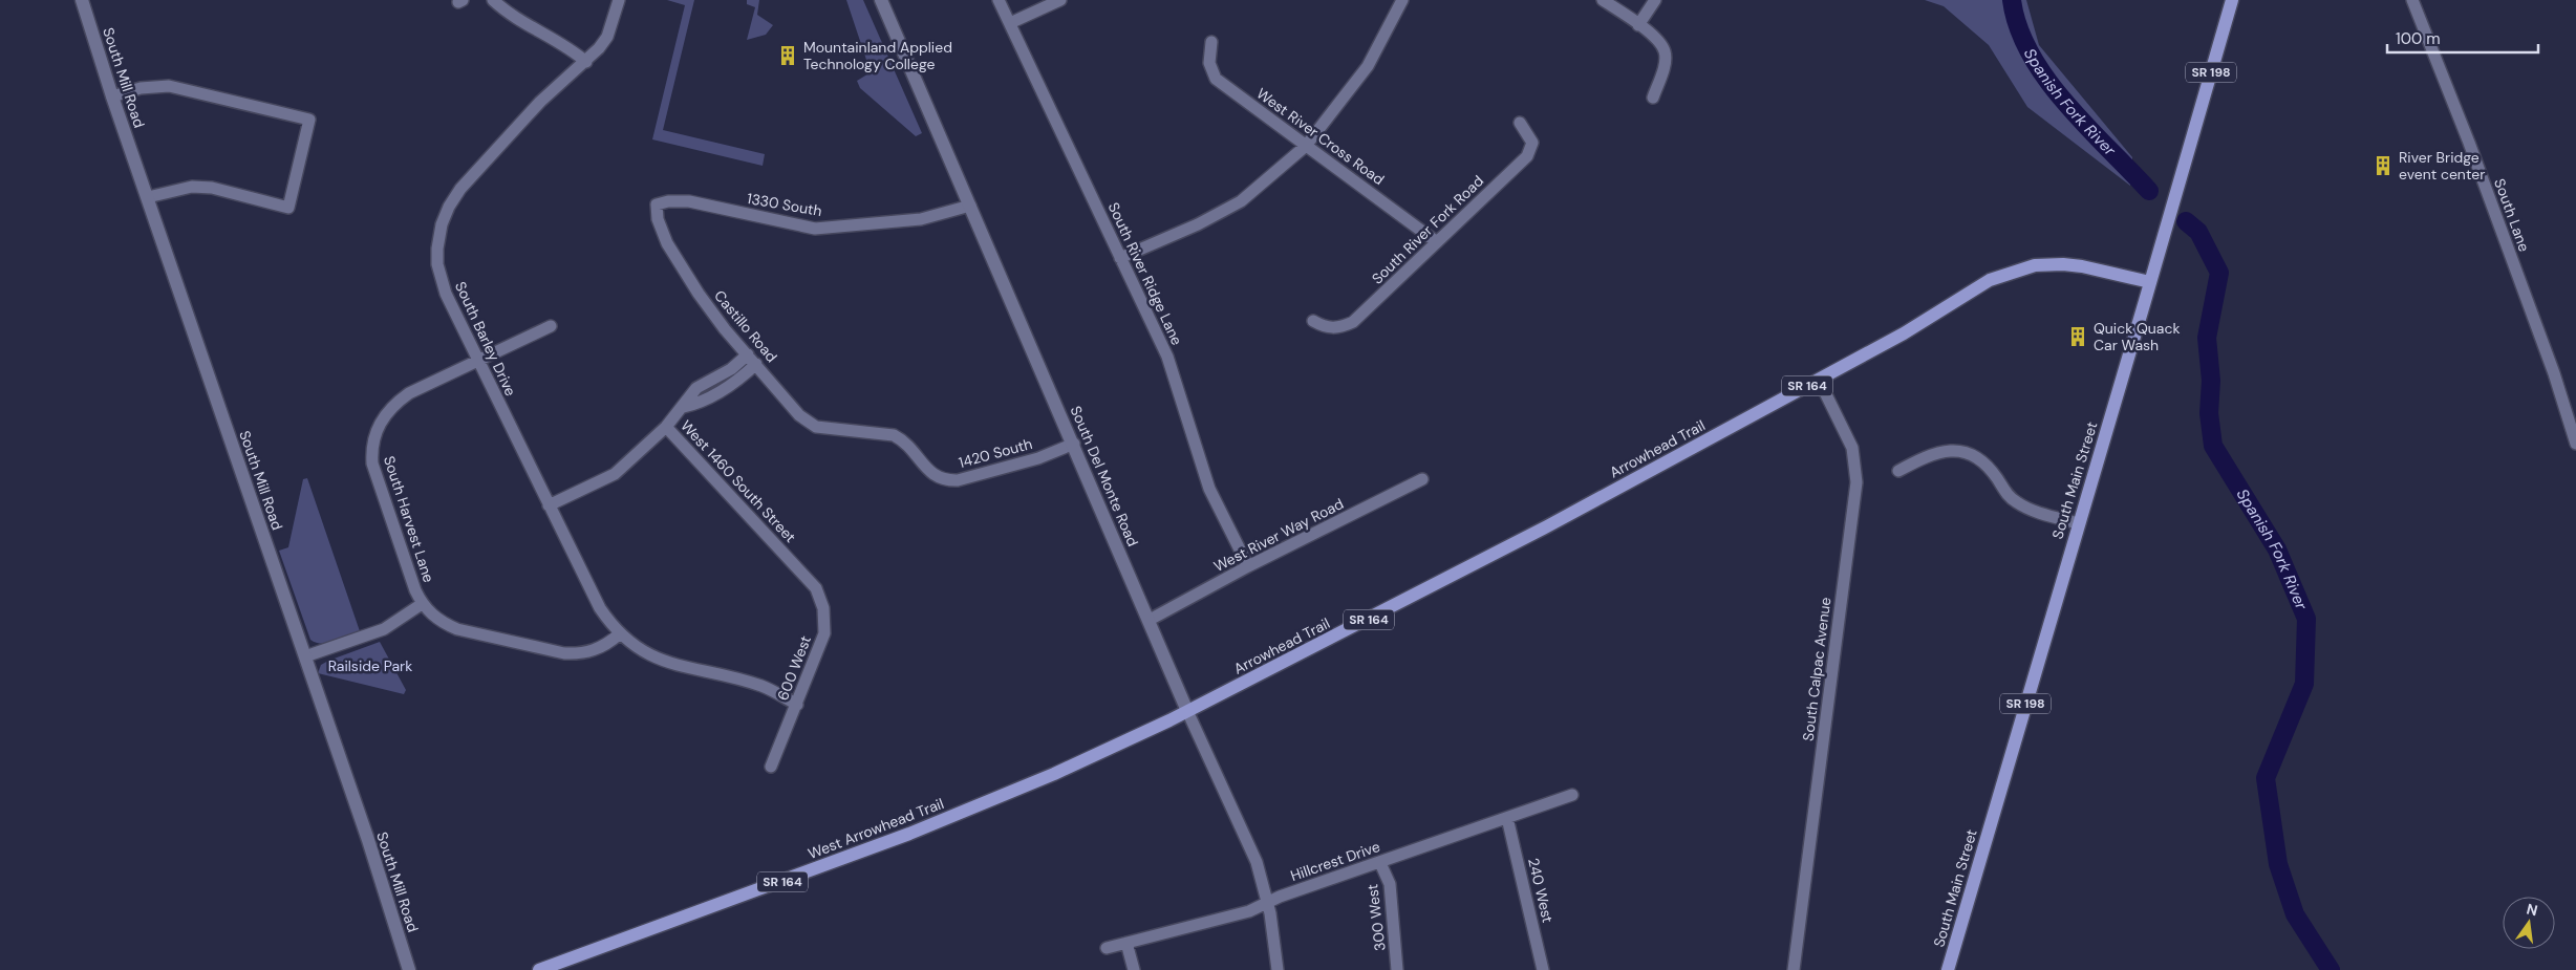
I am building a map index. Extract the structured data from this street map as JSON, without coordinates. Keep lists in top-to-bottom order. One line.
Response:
{"streets":{"main road":["SR 198","SR 164","Arrowhead Trail","South Main Street","West Arrowhead Trail"],"street":["South Mill Road","West River Cross Road","1330 South","South Lane","South River Fork Road","South River Ridge Lane","Castillo Road","South Barley Drive","1420 South","South Del Monte Road","West 1460 South Street","South Harvest Lane","West River Way Road","600 West","South Calpac Avenue","Hillcrest Drive","240 West","300 West"]},"crossings":[["West River Cross Road","South River Fork Road"],["1330 South","Castillo Road"],["1330 South","South Del Monte Road"],["South River Ridge Lane","West River Way Road"],["Castillo Road","1420 South"],["South Barley Drive","South Harvest Lane"],["South Barley Drive","600 West"],["Arrowhead Trail","South Del Monte Road"],["Arrowhead Trail","South Main Street"],["Arrowhead Trail","South Calpac Avenue"],["Arrowhead Trail","West Arrowhead Trail"],["1420 South","South Del Monte Road"],["South Del Monte Road","West River Way Road"],["South Del Monte Road","West Arrowhead Trail"],["South Del Monte Road","Hillcrest Drive"],["West 1460 South Street","600 West"],["Hillcrest Drive","240 West"],["Hillcrest Drive","300 West"]],"water":["Spanish Fork River"],"parks":["Railside Park"],"places":{"building":["Mountainland Applied Technology College","River Bridge event center","Quick Quack Car Wash"]},"scale_bar":"100 m","north":"top"}
